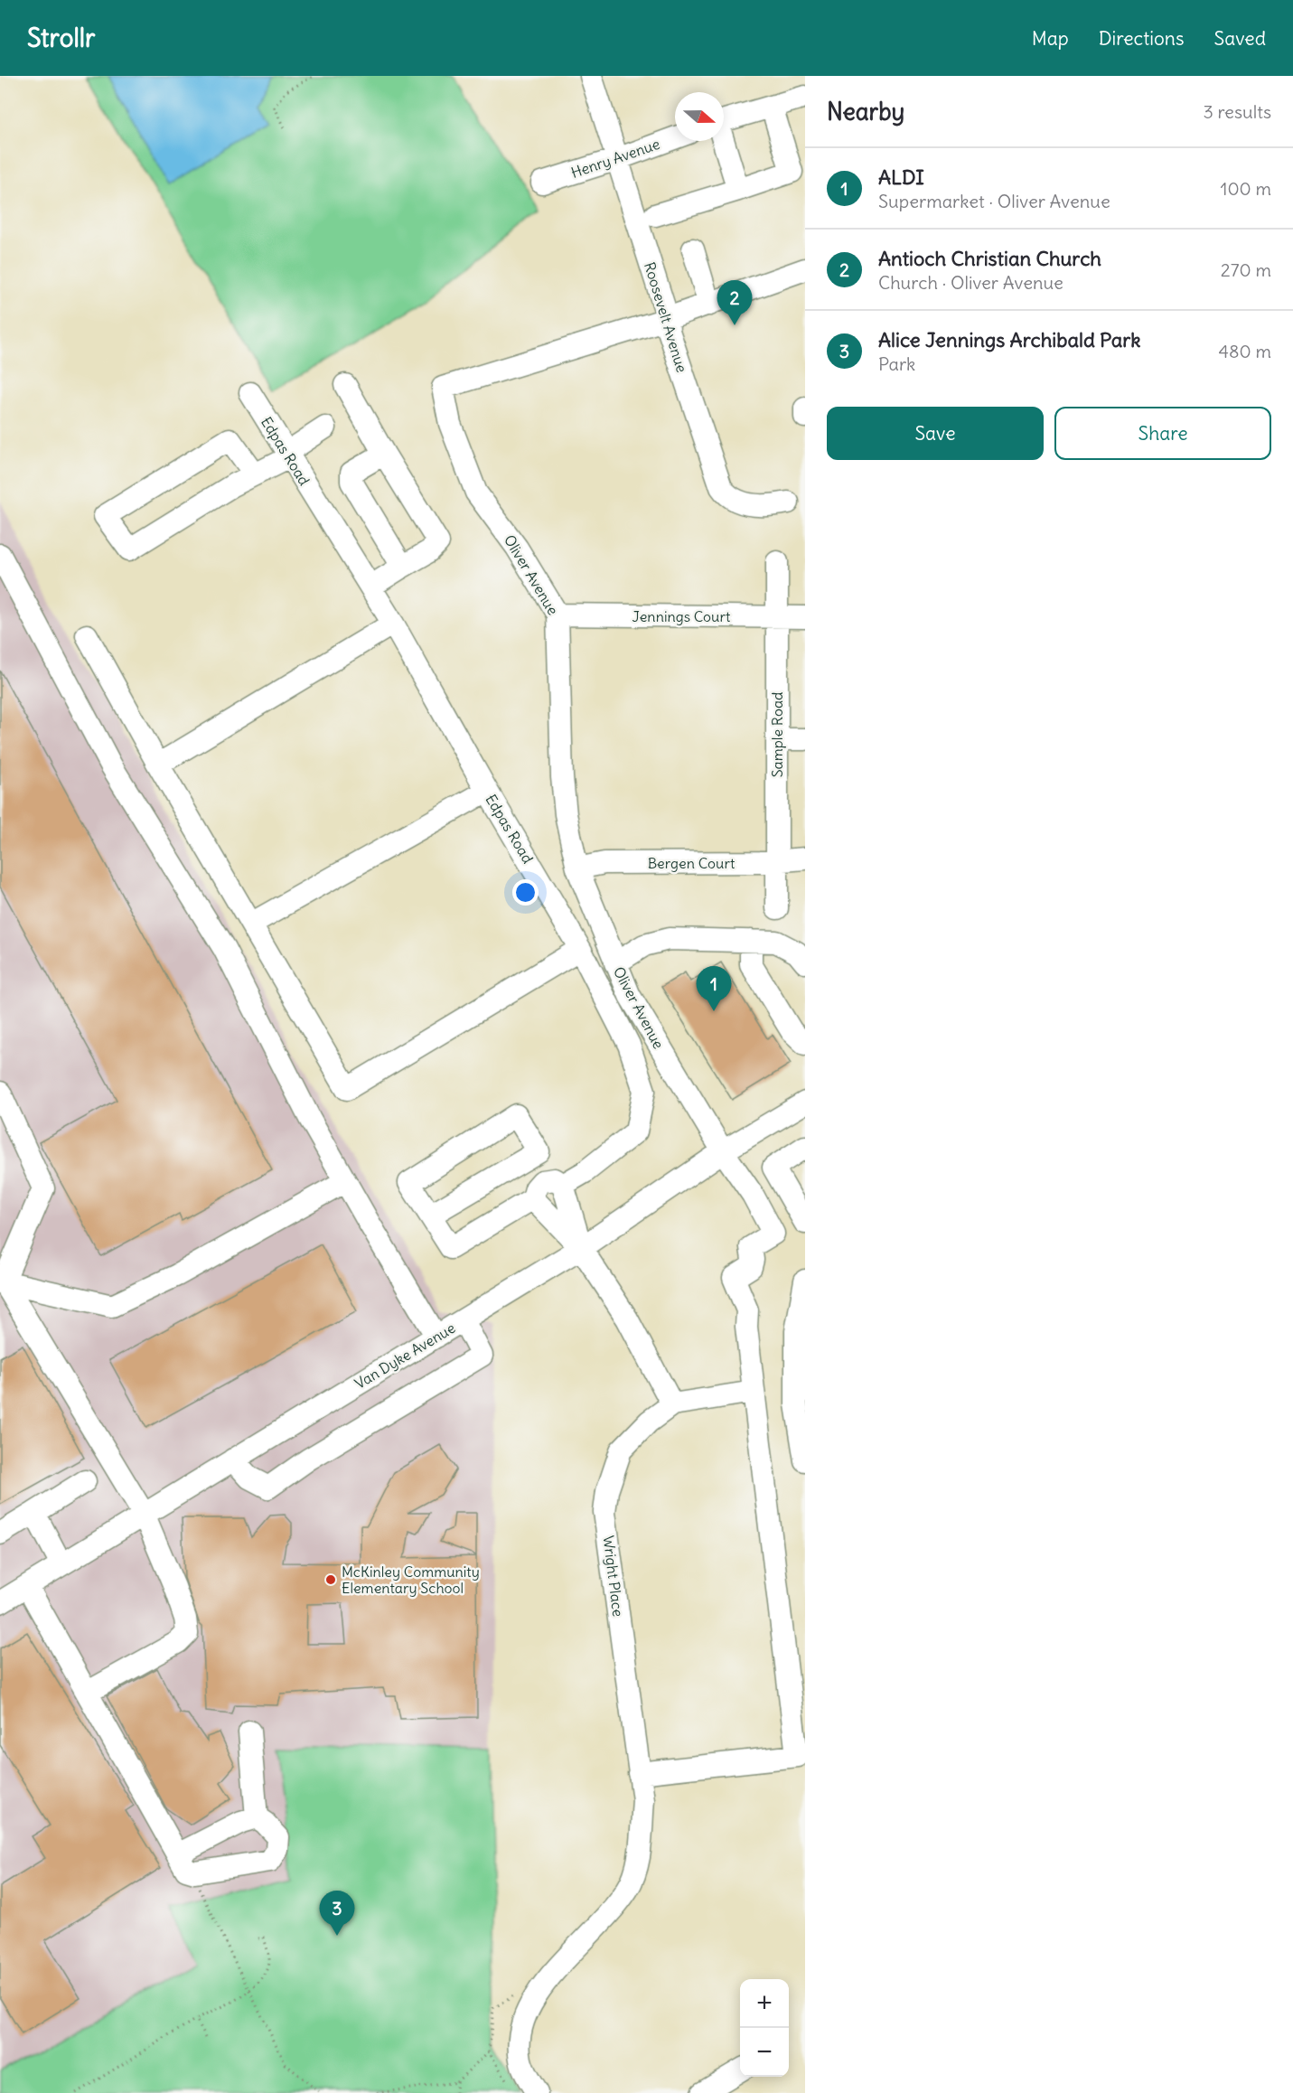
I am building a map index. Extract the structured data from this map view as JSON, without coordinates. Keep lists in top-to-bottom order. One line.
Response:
{"streets":{"street":["Henry Avenue","Roosevelt Avenue","Edpas Road","Oliver Avenue","Jennings Court","Sample Road","Bergen Court","Van Dyke Avenue","Wright Place"]},"crossings":[["Henry Avenue","Roosevelt Avenue"],["Roosevelt Avenue","Oliver Avenue"],["Oliver Avenue","Jennings Court"],["Oliver Avenue","Bergen Court"],["Oliver Avenue","Van Dyke Avenue"],["Oliver Avenue","Wright Place"],["Jennings Court","Sample Road"],["Sample Road","Bergen Court"]],"places":["McKinley Community Elementary School"],"north":"right","page":{"header":"Strollr","nav":["Map","Directions","Saved"],"heading":["Nearby","3 results"],"list":[{"mark":"1","name":"ALDI","note":"Supermarket · Oliver Avenue","value":"100 m"},{"mark":"2","name":"Antioch Christian Church","note":"Church · Oliver Avenue","value":"270 m"},{"mark":"3","name":"Alice Jennings Archibald Park","note":"Park","value":"480 m"}],"pins":["2","1","3"],"buttons":["Save","Share"],"map_buttons":["+","−"]}}
